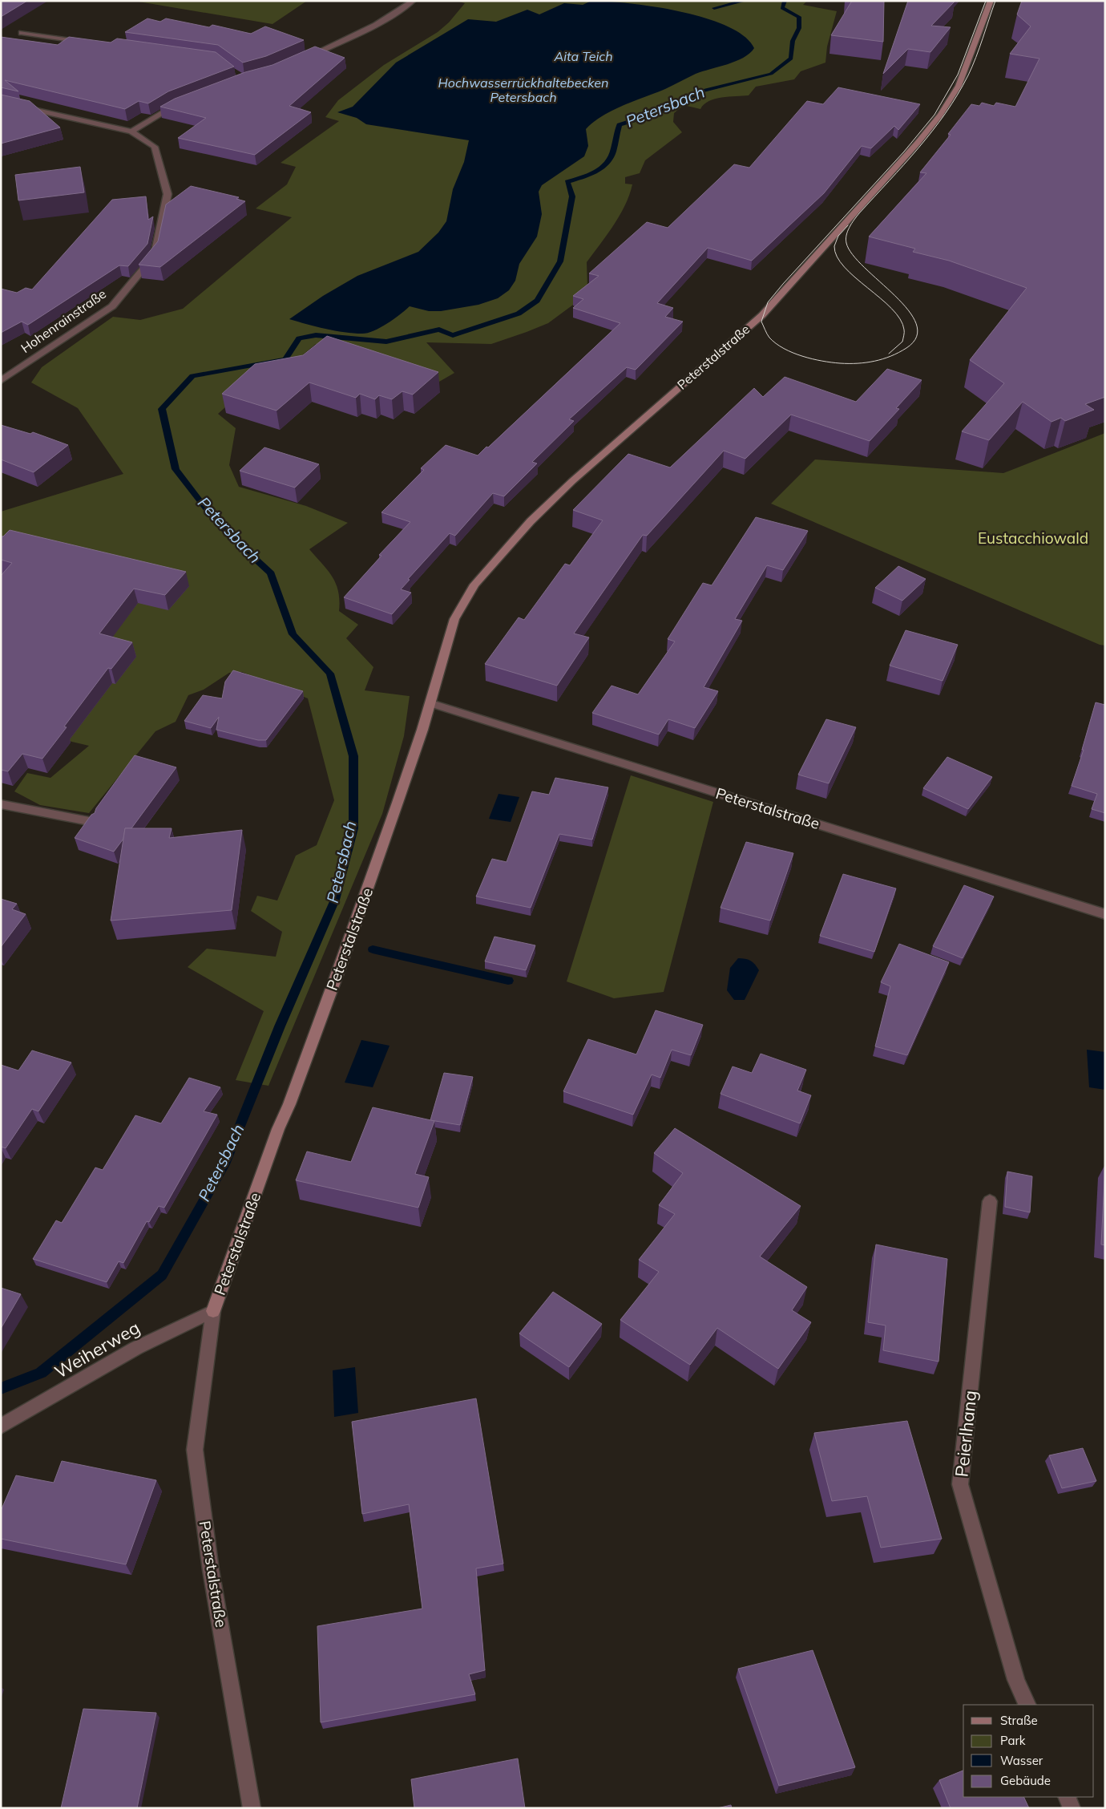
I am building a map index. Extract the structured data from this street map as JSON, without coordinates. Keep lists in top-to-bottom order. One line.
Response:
{"streets":{"street":["Hohenrainstraße","Peterstalstraße","Weiherweg","Peierlhang"]},"crossings":[["Peterstalstraße","Weiherweg"]],"water":["Aita Teich","Hochwasserrückhaltebecken Petersbach","Petersbach"],"parks":["Eustacchiowald"],"legend":["Straße","Park","Wasser","Gebäude"]}
